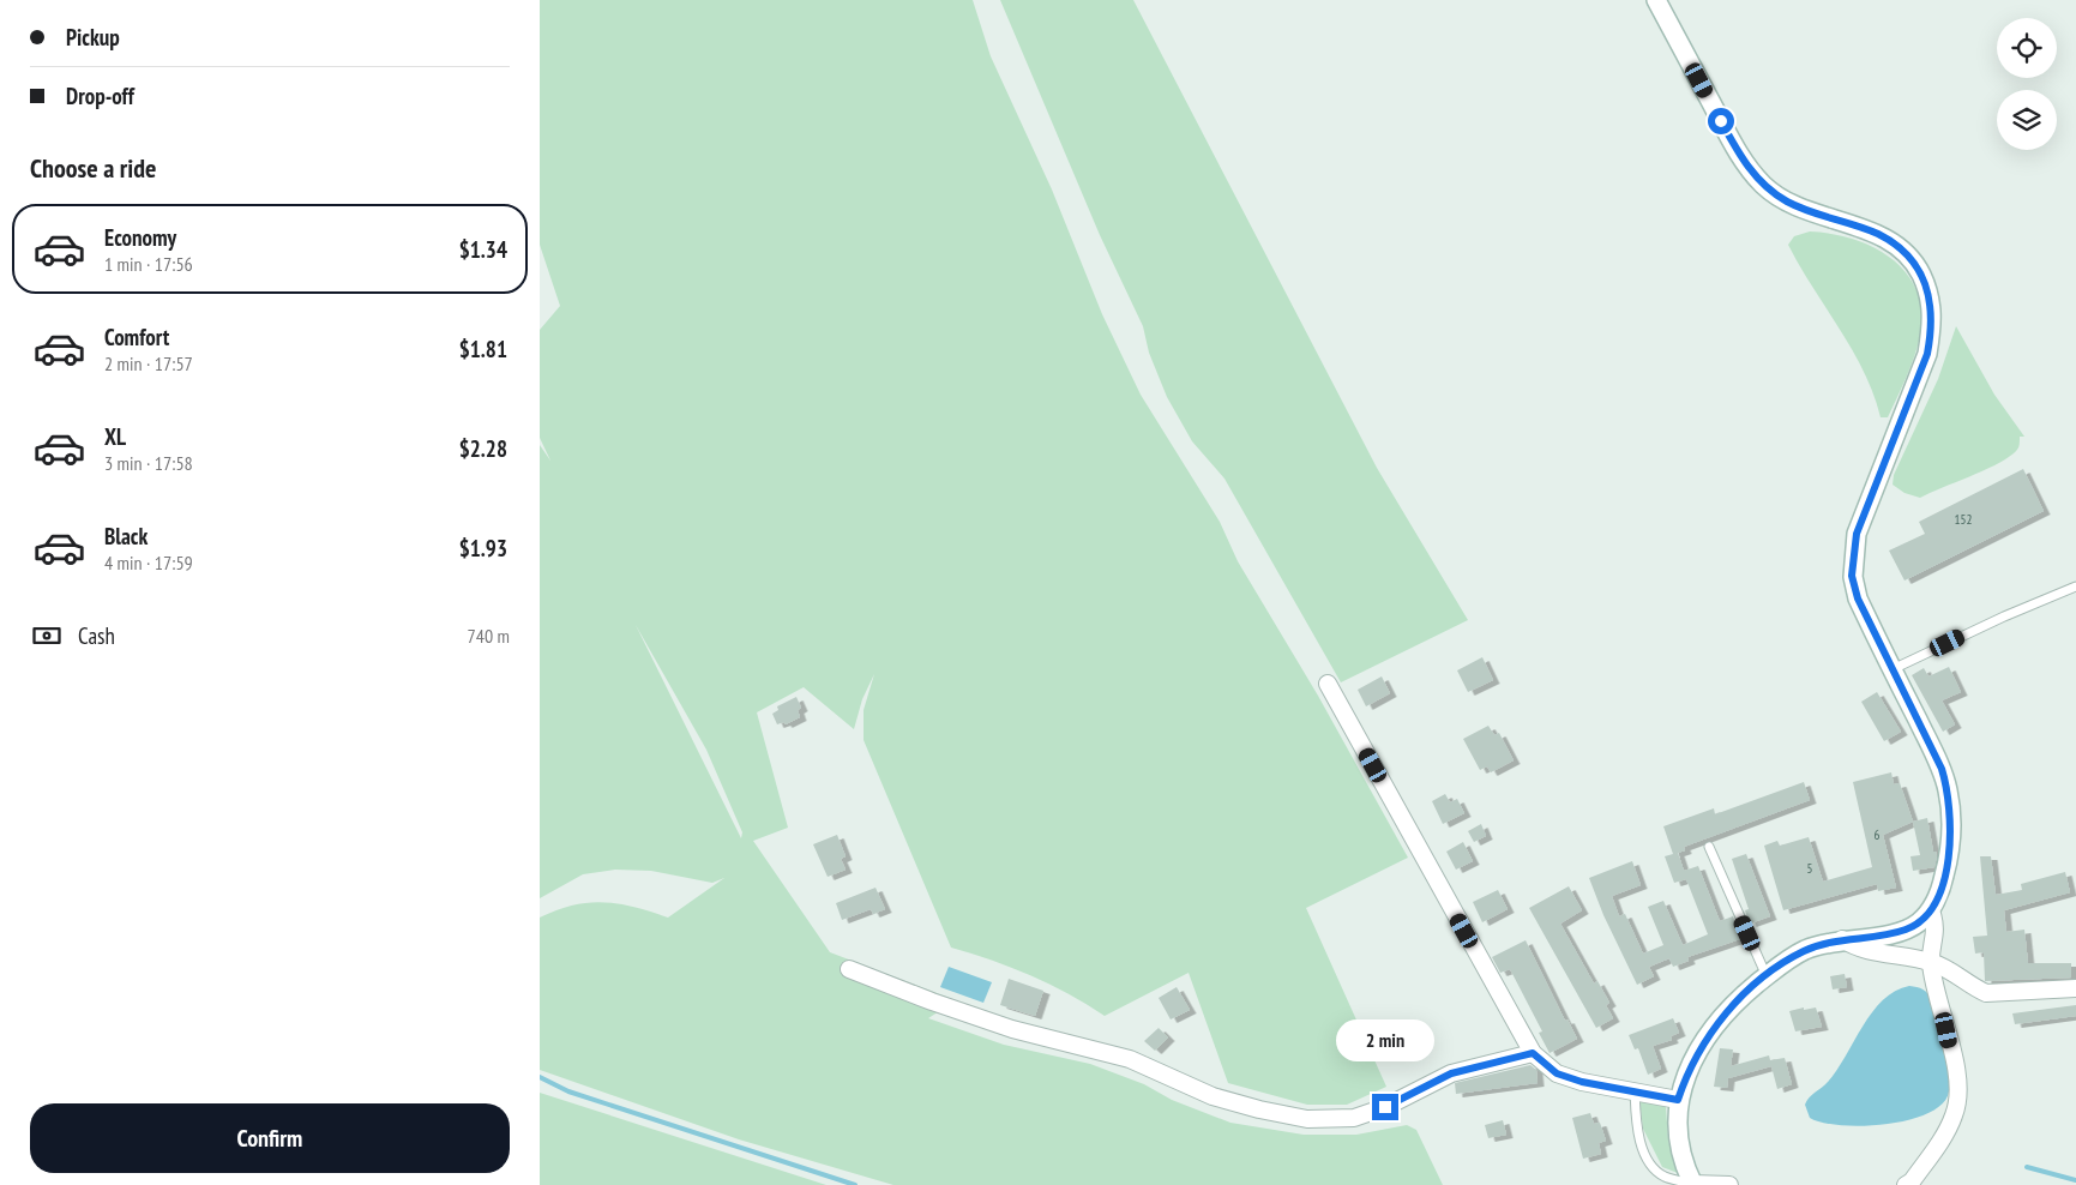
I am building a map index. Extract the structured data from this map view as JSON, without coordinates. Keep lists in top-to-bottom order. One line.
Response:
{"house_numbers":["152","6","5"],"page":{"banner":["Pickup","Drop-off"],"heading":"Choose a ride","list":[{"name":"Economy","note":"1 min · 17:56","value":"$1.34"},{"name":"Comfort","note":"2 min · 17:57","value":"$1.81"},{"name":"XL","note":"3 min · 17:58","value":"$2.28"},{"name":"Black","note":"4 min · 17:59","value":"$1.93"}],"pay":["Cash","740 m"],"bubble":"2 min","buttons":"Confirm"}}
